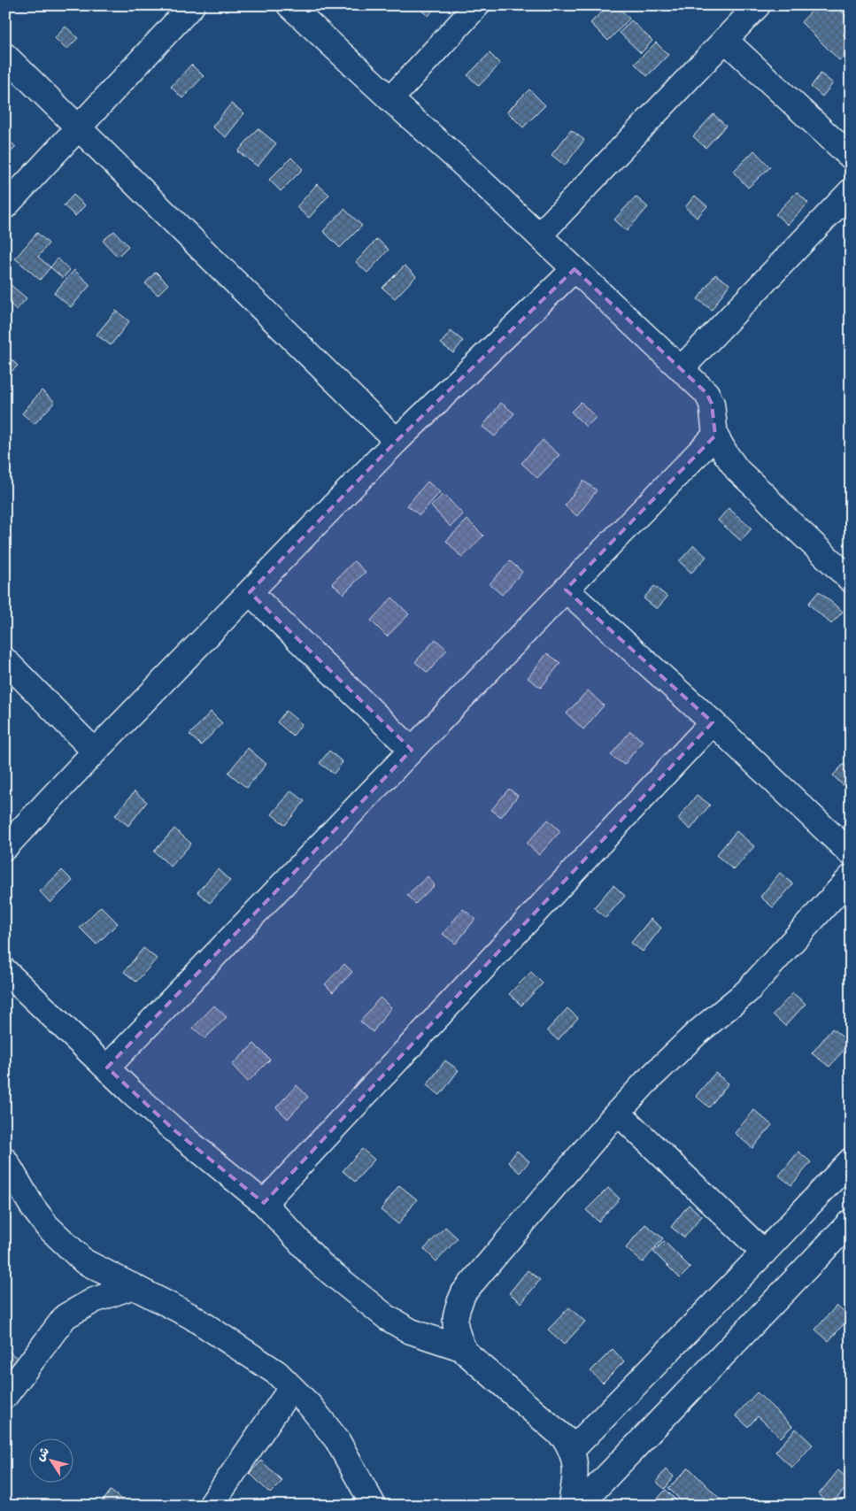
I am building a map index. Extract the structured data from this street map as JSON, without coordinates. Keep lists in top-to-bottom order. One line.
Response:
{"north":"top left"}
